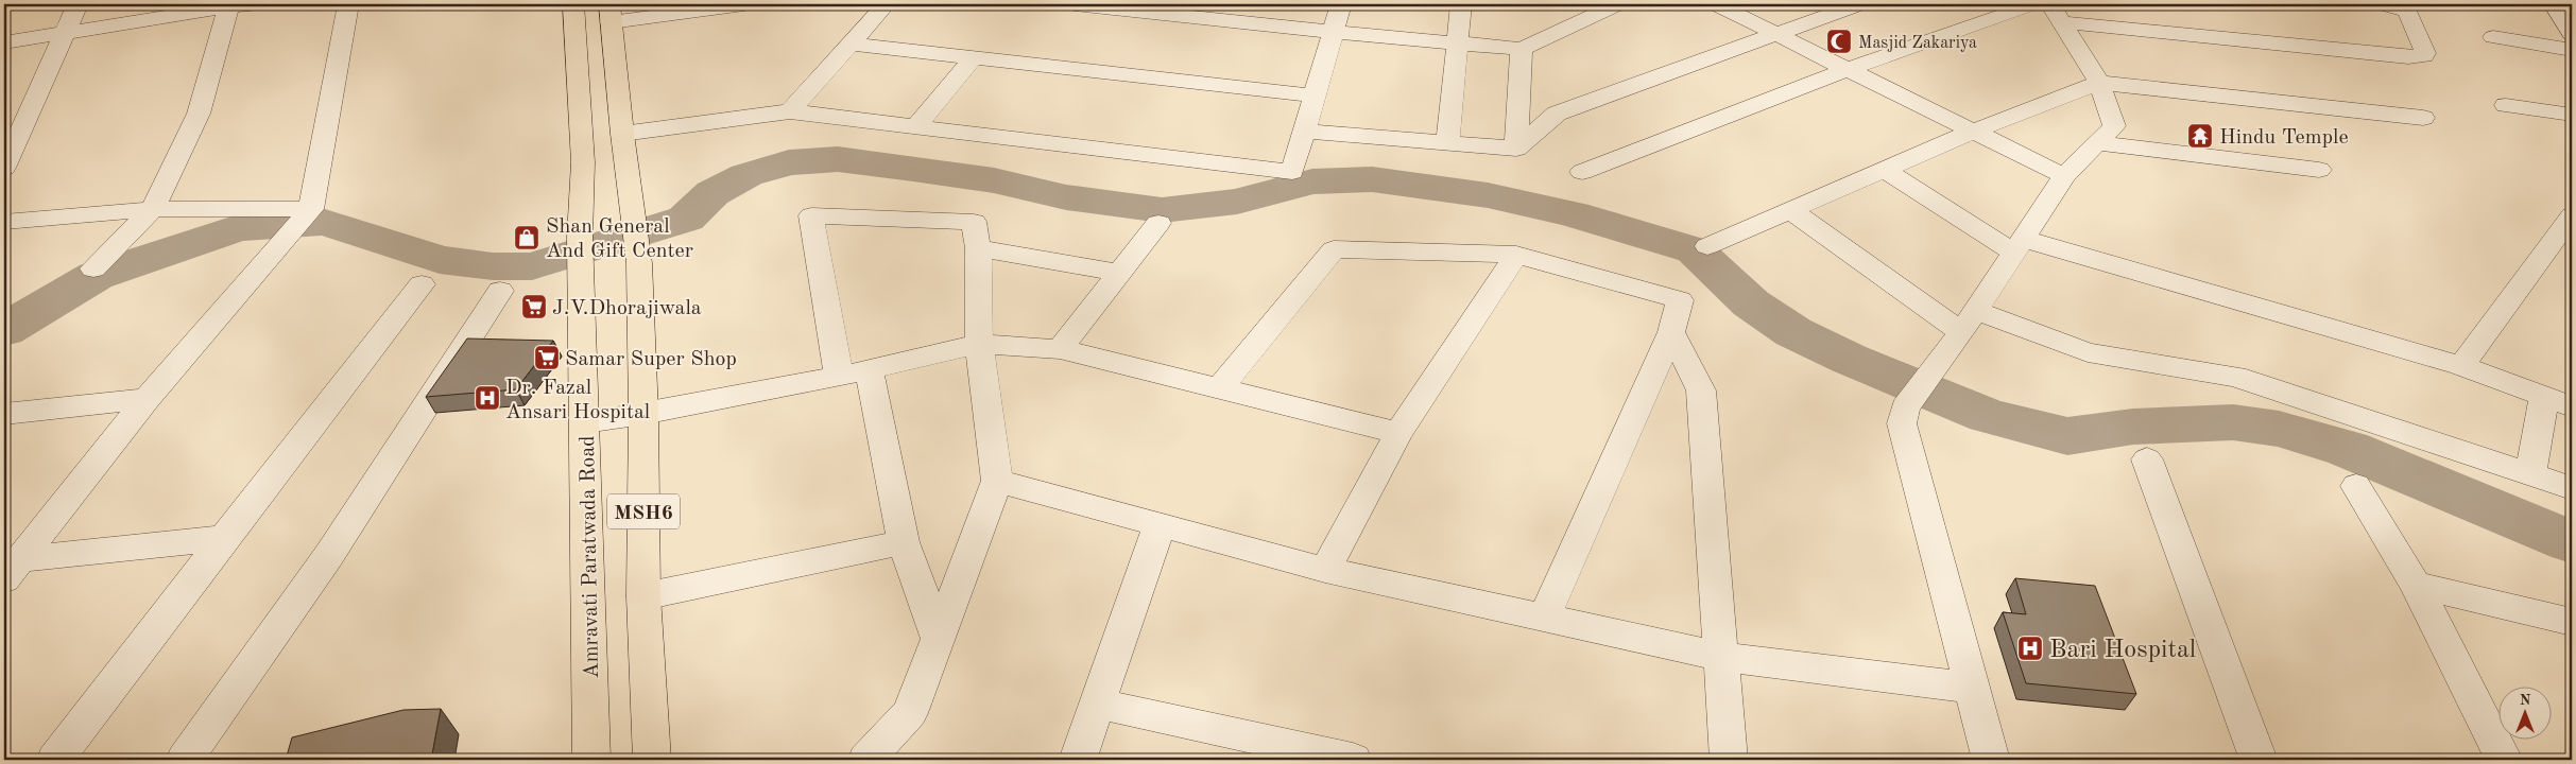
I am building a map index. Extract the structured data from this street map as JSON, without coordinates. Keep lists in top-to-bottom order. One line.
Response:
{"streets":{"main road":["MSH6","Amravati Paratwada Road"]},"places":{"mosque":["Masjid Zakariya"],"temple":["Hindu Temple"],"shop":["Shan General And Gift Center"],"supermarket":["J.V.Dhorajiwala","Samar Super Shop"],"hospital":["Dr. Fazal Ansari Hospital","Bari Hospital"]},"north":"top"}
